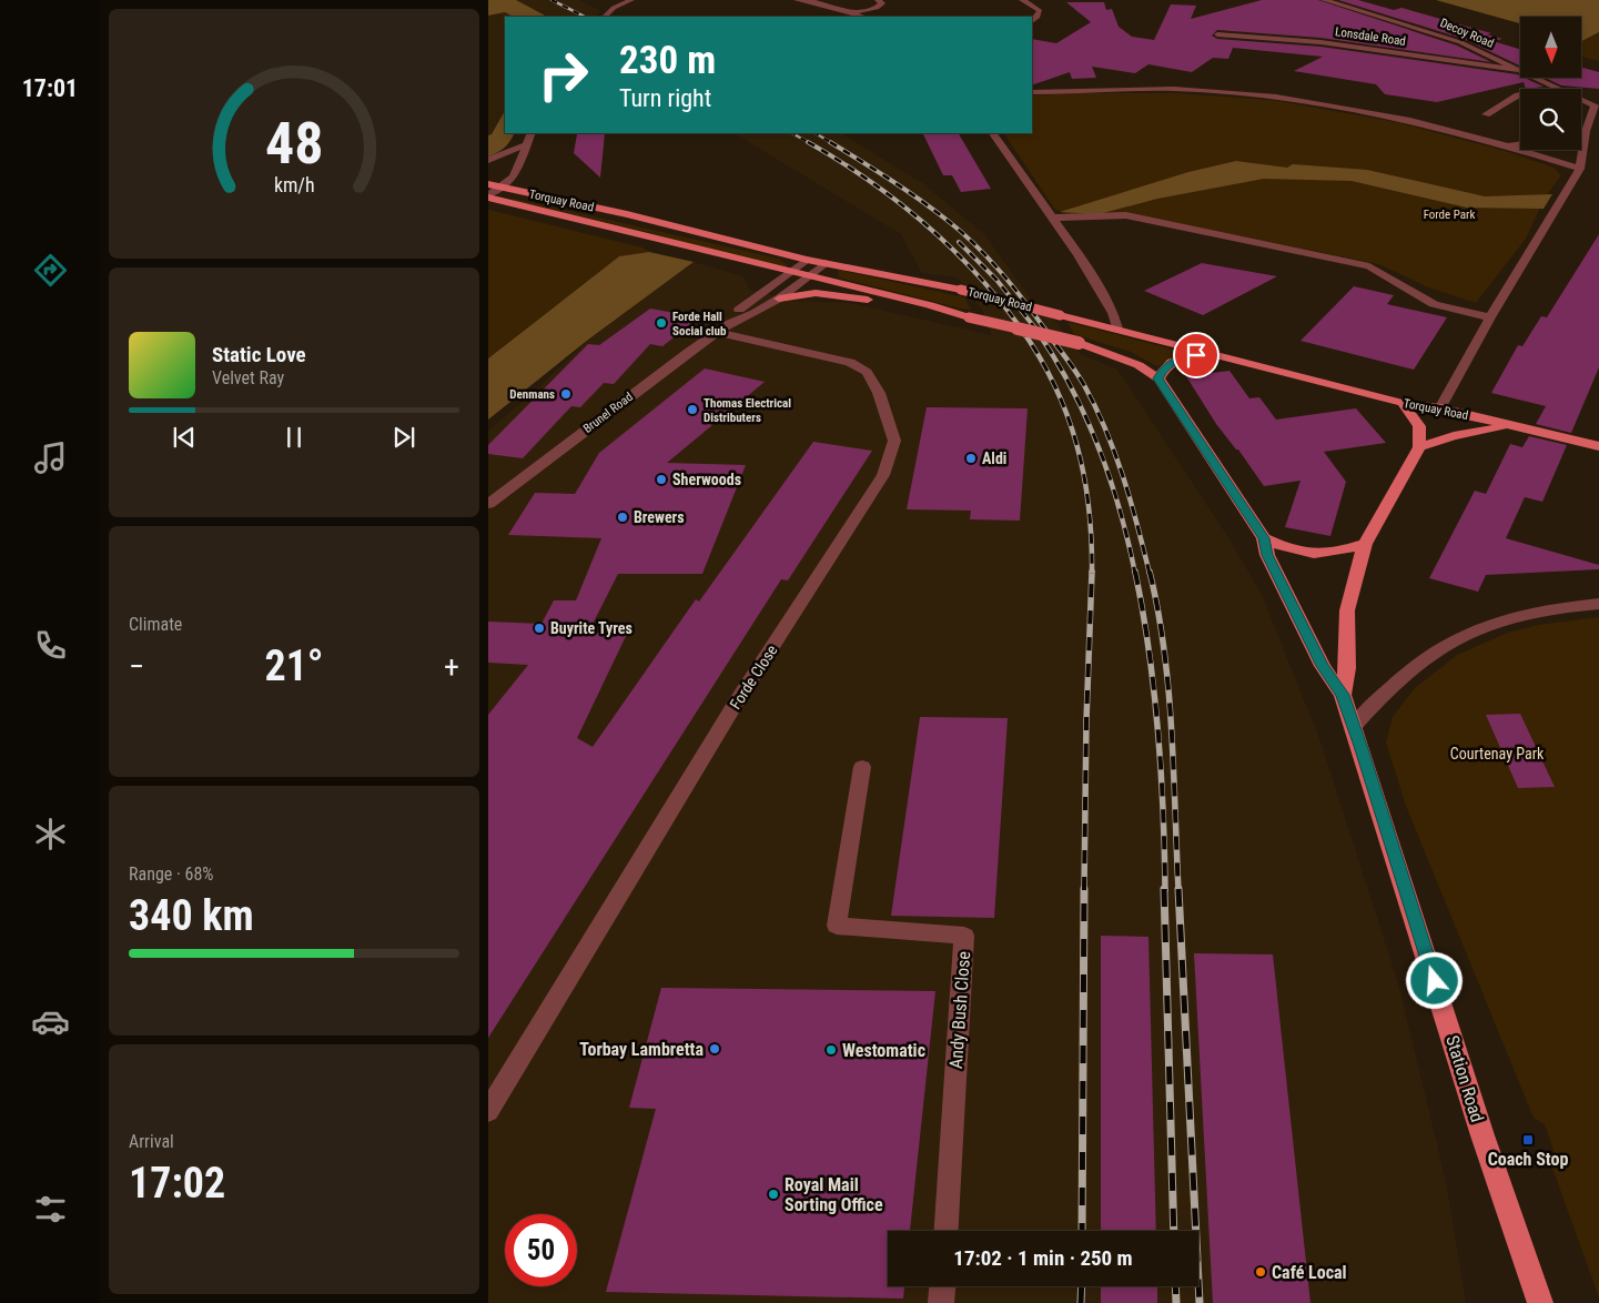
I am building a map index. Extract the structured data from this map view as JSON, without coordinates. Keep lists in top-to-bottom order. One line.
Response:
{"streets":{"main road":["Torquay Road","Station Road"],"street":["Decoy Road","Lonsdale Road","Brunel Road","Forde Close","Andy Bush Close"]},"crossings":[["Decoy Road","Lonsdale Road"],["Torquay Road","Brunel Road"],["Torquay Road","Station Road"],["Brunel Road","Forde Close"]],"parks":["Forde Park","Courtenay Park"],"places":{"other":["Forde Hall Social club","Denmans","Thomas Electrical Distributers","Aldi","Sherwoods","Brewers","Buyrite Tyres","Torbay Lambretta","Westomatic","Royal Mail Sorting Office","Café Local"],"transit":["Coach Stop"]},"north":"bottom","page":{"tabs":"17:01","turn":["230 m","Turn right"],"song":["Static Love","Velvet Ray"],"tile":["Climate",["Range · 68%","340 km"],["Arrival","17:02"]],"heat":["−","21°","+"],"limit":"50","trip":"17:02 · 1 min · 250 m","gauge":["48","km/h"]}}
